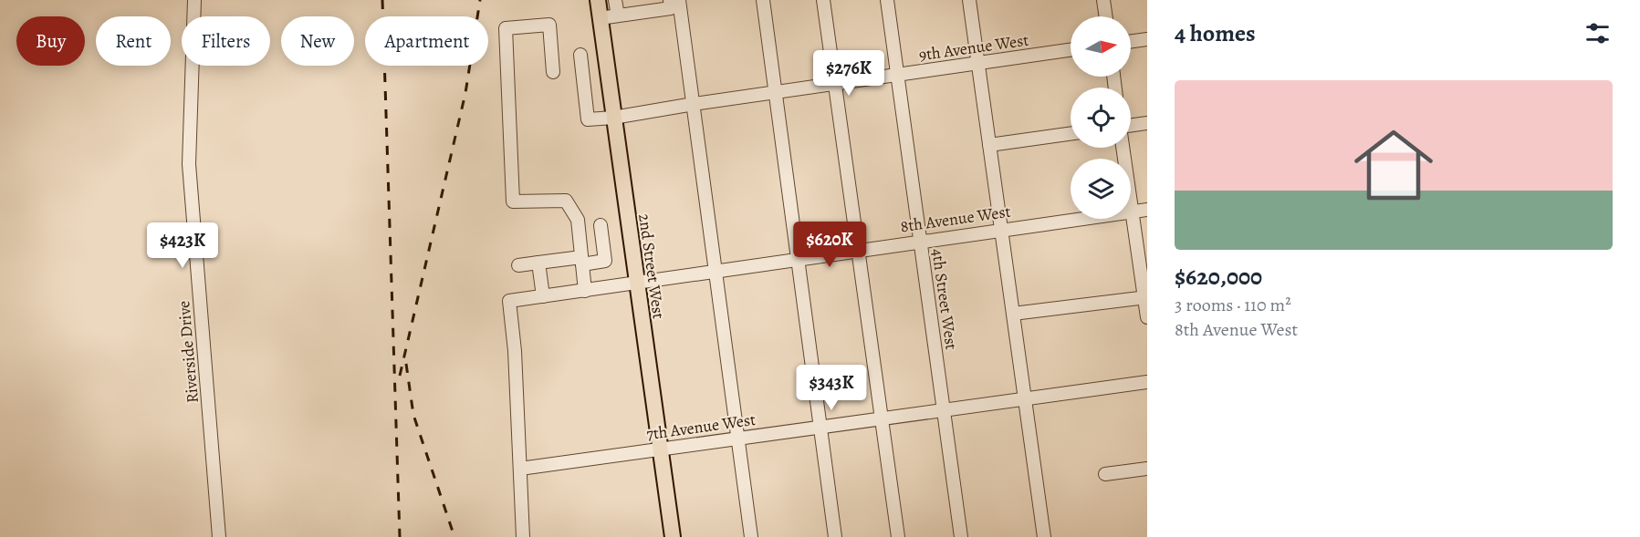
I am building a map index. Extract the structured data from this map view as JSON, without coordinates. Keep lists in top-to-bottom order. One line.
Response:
{"streets":{"main road":["2nd Street West"],"street":["9th Avenue West","8th Avenue West","4th Street West","Riverside Drive","7th Avenue West"]},"crossings":[["9th Avenue West","2nd Street West"],["9th Avenue West","4th Street West"],["8th Avenue West","2nd Street West"],["8th Avenue West","4th Street West"],["8th Avenue West","7th Avenue West"],["2nd Street West","7th Avenue West"],["4th Street West","7th Avenue West"]],"north":"right","page":{"heading":"4 homes","chip":["Buy","Rent","Filters","New","Apartment"],"price":["$276K","$620K","$423K","$343K"],"list":[{"name":"$620,000","note":"3 rooms · 110 m² · 8th Avenue West"}]}}
